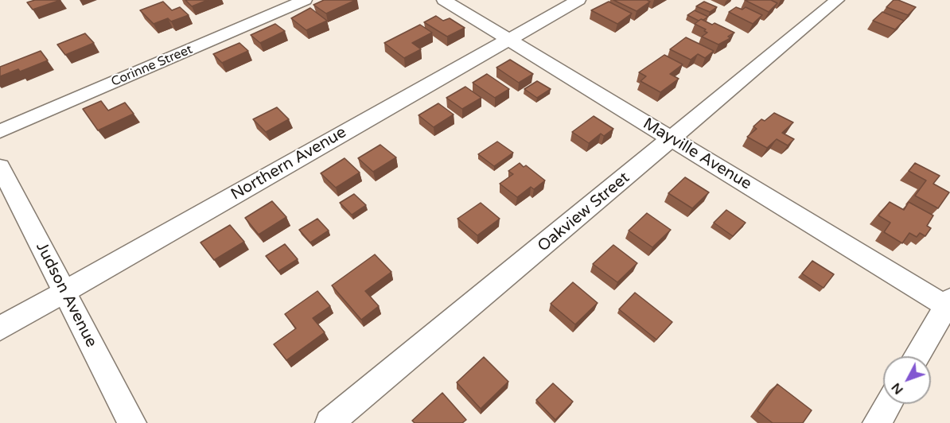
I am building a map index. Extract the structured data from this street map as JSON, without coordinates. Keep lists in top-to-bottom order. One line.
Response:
{"streets":{"street":["Corinne Street","Mayville Avenue","Northern Avenue","Oakview Street","Judson Avenue"]},"crossings":[["Mayville Avenue","Northern Avenue"],["Mayville Avenue","Oakview Street"],["Northern Avenue","Judson Avenue"]],"north":"bottom left"}
